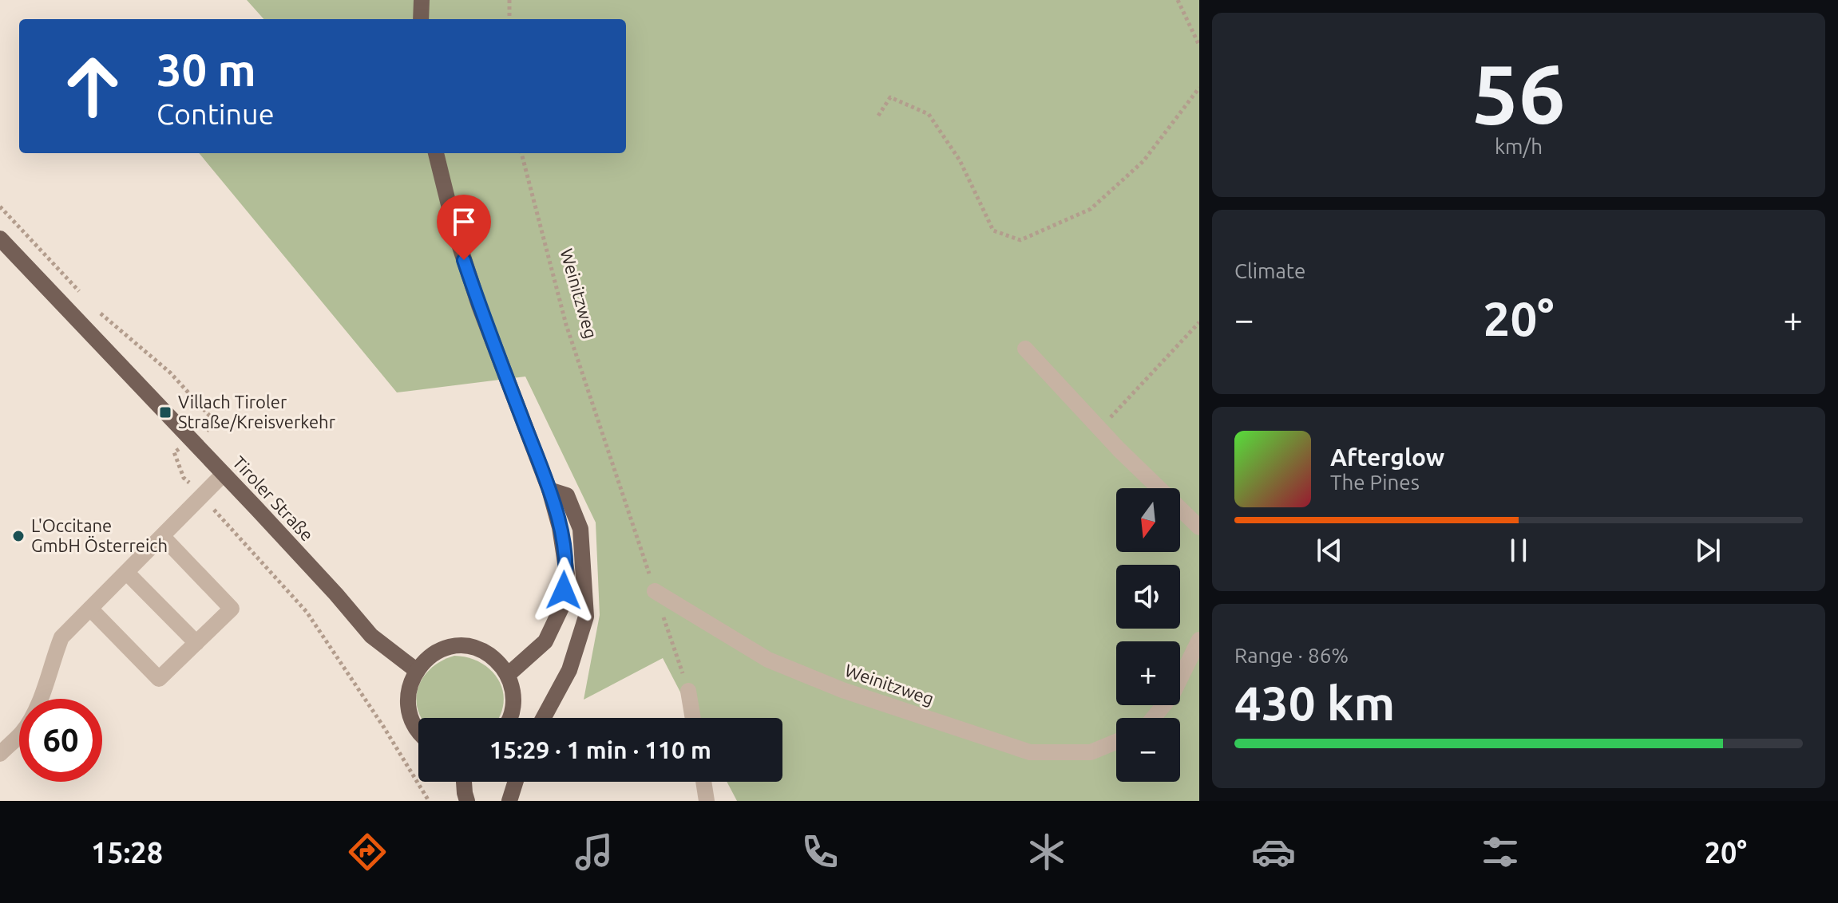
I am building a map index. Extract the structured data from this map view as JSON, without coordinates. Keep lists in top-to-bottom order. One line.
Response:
{"streets":{"main road":["Tiroler Straße"],"street":["Weinitzweg"]},"places":{"transit":["Villach Tiroler Straße/Kreisverkehr"],"other":["L'Occitane GmbH Österreich"]},"north":"bottom","page":{"tile":[["56","km/h"],"Climate",["Range · 86%","430 km"]],"turn":["30 m","Continue"],"heat":["−","20°","+"],"song":["Afterglow","The Pines"],"map_buttons":["+","−"],"limit":"60","trip":"15:29 · 1 min · 110 m","tabs":["15:28","20°"]}}
